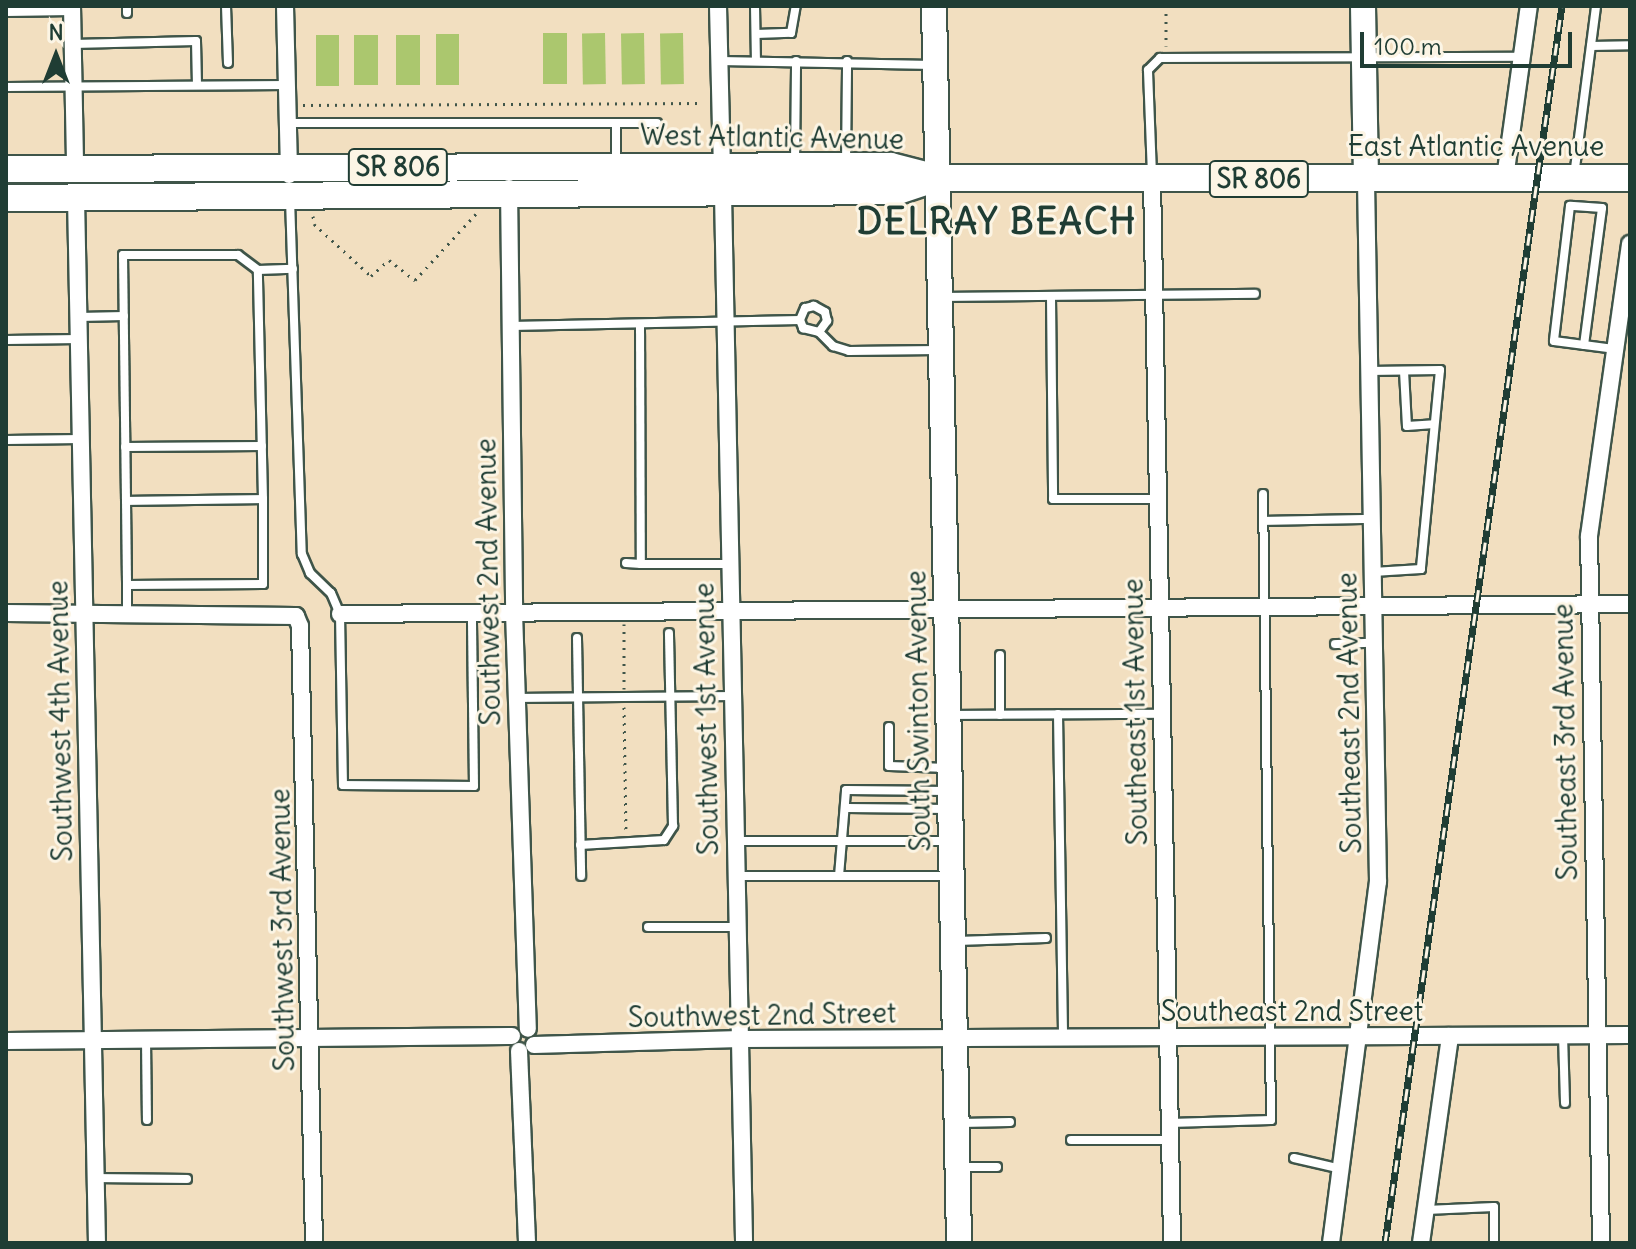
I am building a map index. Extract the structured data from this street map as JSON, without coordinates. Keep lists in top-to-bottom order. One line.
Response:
{"streets":{"main road":["West Atlantic Avenue","East Atlantic Avenue","SR 806"],"street":["Southwest 2nd Avenue","South Swinton Avenue","Southeast 1st Avenue","Southeast 2nd Avenue","Southwest 1st Avenue","Southwest 4th Avenue","Southeast 3rd Avenue","Southwest 3rd Avenue","Southeast 2nd Street","Southwest 2nd Street"]},"crossings":[["West Atlantic Avenue","East Atlantic Avenue"],["West Atlantic Avenue","Southwest 2nd Avenue"],["West Atlantic Avenue","South Swinton Avenue"],["West Atlantic Avenue","Southwest 1st Avenue"],["West Atlantic Avenue","Southwest 4th Avenue"],["East Atlantic Avenue","South Swinton Avenue"],["East Atlantic Avenue","Southeast 1st Avenue"],["East Atlantic Avenue","Southeast 2nd Avenue"],["Southwest 2nd Avenue","Southwest 2nd Street"],["South Swinton Avenue","Southeast 2nd Street"],["South Swinton Avenue","Southwest 2nd Street"],["Southeast 1st Avenue","Southeast 2nd Street"],["Southeast 2nd Avenue","Southeast 2nd Street"],["Southwest 1st Avenue","Southwest 2nd Street"],["Southwest 4th Avenue","Southwest 2nd Street"],["Southeast 3rd Avenue","Southeast 2nd Street"],["Southwest 3rd Avenue","Southwest 2nd Street"],["Southeast 2nd Street","Southwest 2nd Street"]],"districts":["DELRAY BEACH"],"scale_bar":"100 m","north":"top"}
